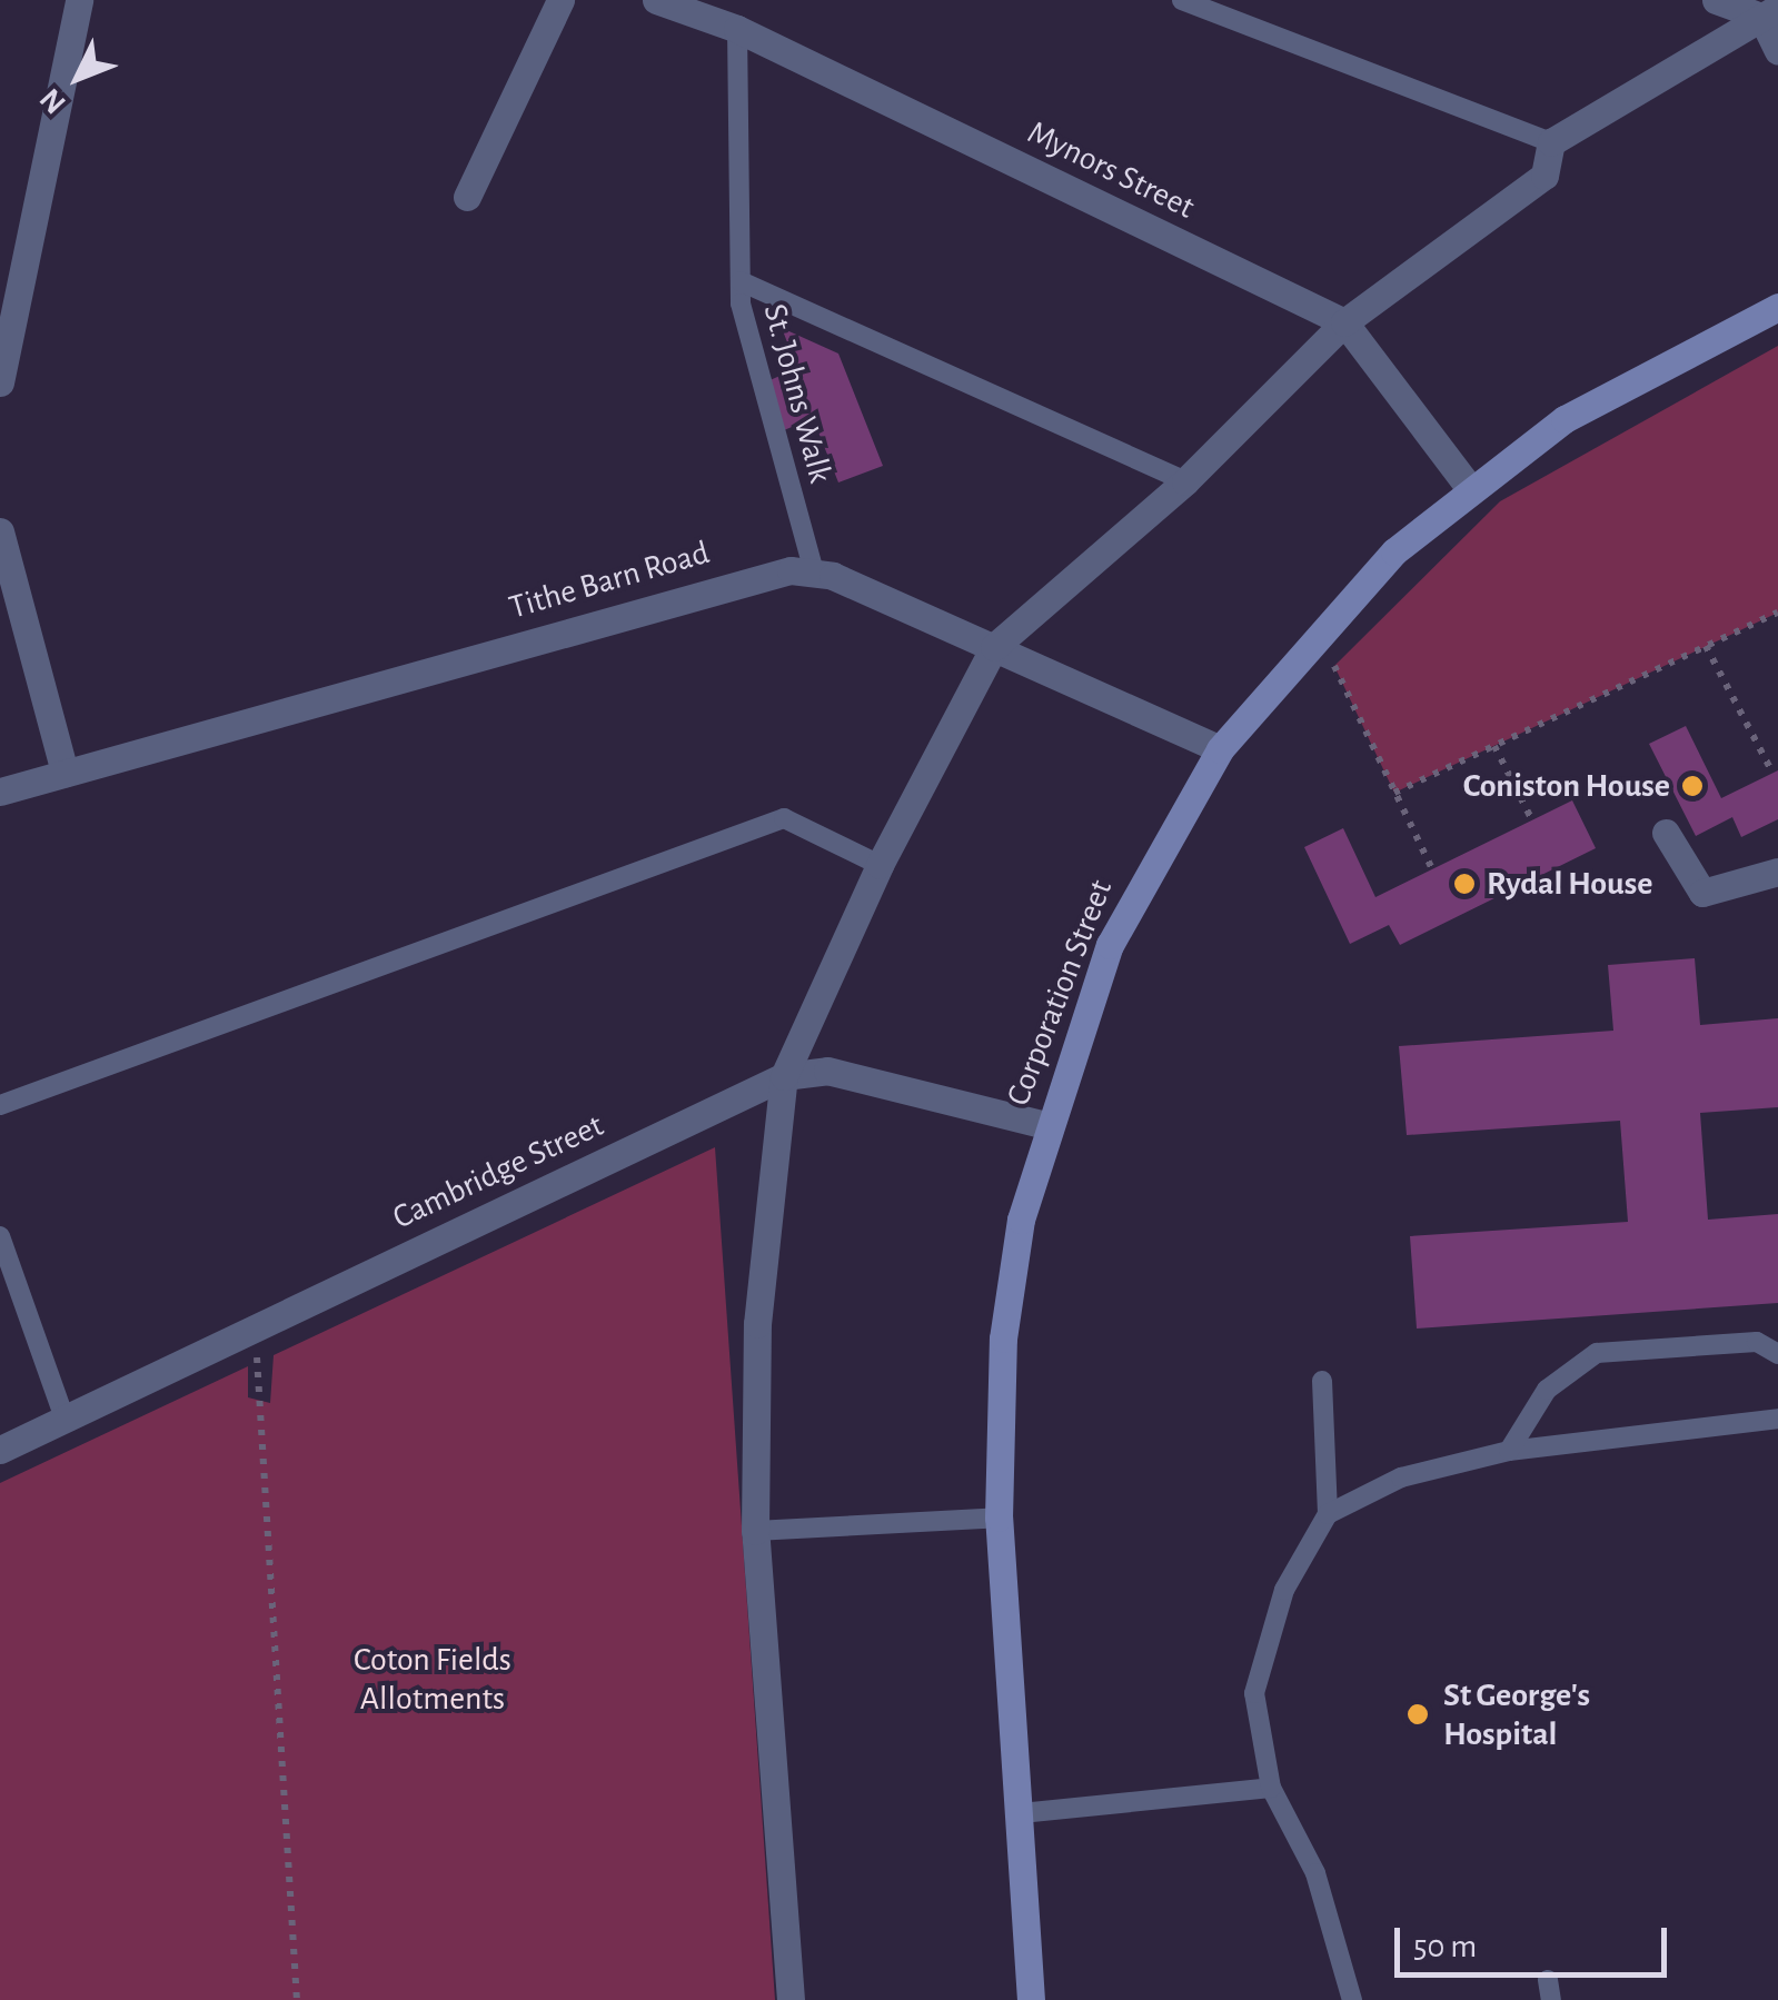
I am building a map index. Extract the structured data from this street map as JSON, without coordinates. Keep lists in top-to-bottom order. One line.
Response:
{"streets":{"street":["Mynors Street","Tithe Barn Road","Corporation Street","Cambridge Street"],"lane":["St. Johns Walk"]},"crossings":[["Mynors Street","St. Johns Walk"],["Mynors Street","Corporation Street"],["St. Johns Walk","Tithe Barn Road"],["Tithe Barn Road","Corporation Street"],["Corporation Street","Cambridge Street"]],"parks":["Coton Fields Allotments"],"places":["Coniston House","Rydal House","St George's Hospital"],"scale_bar":"50 m","north":"bottom left"}
